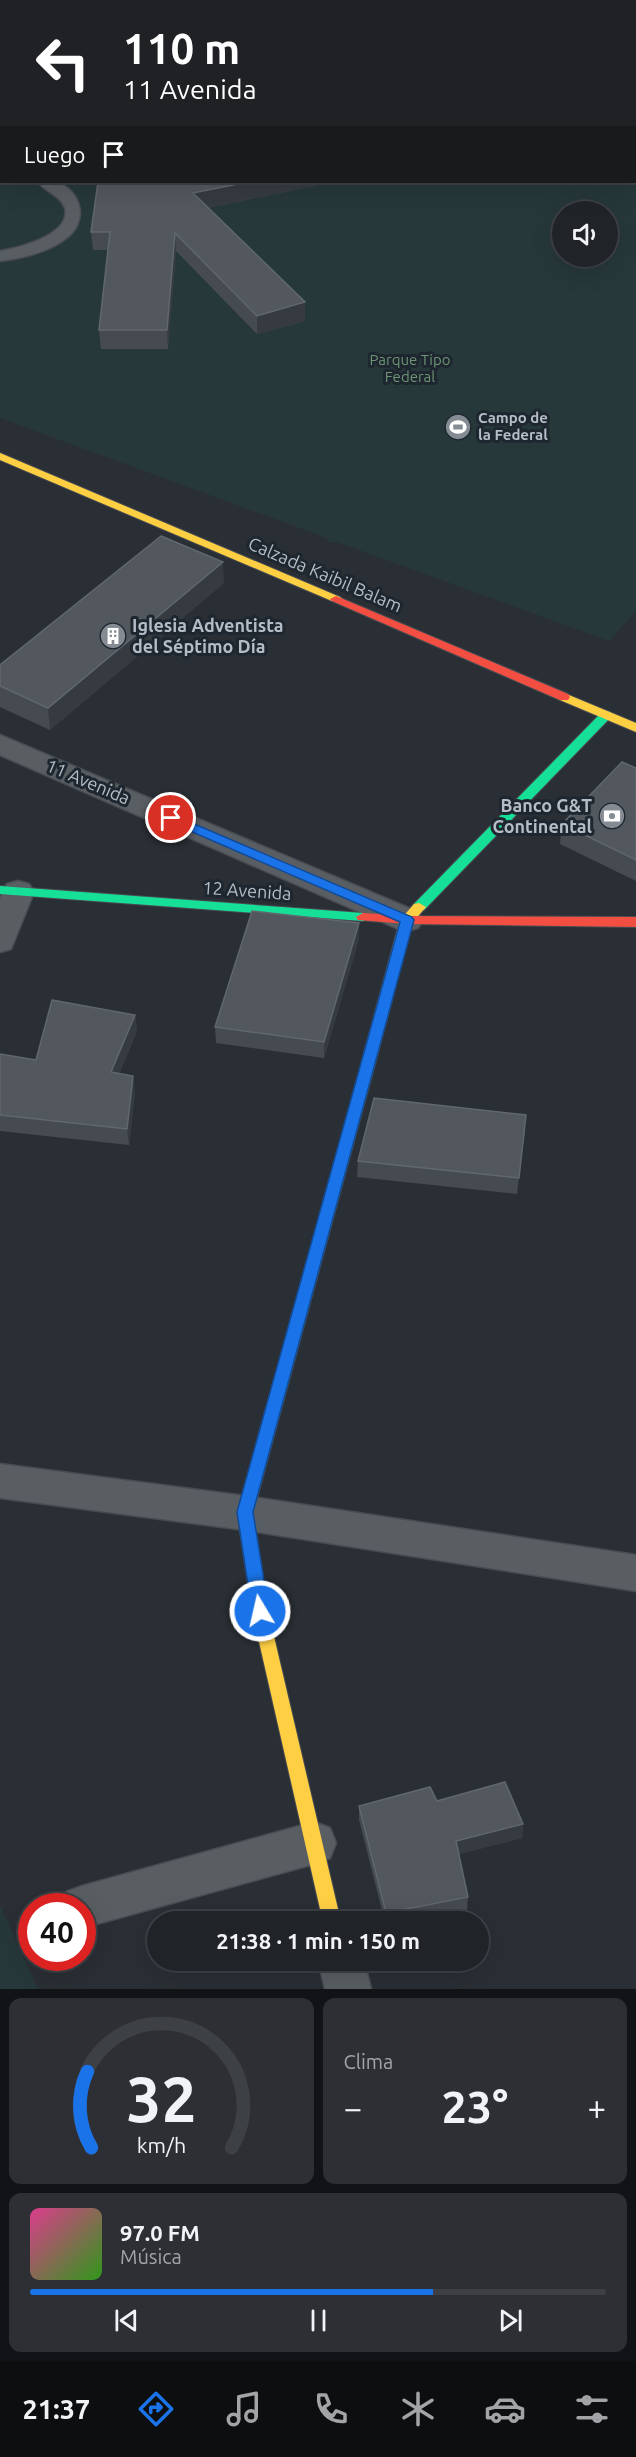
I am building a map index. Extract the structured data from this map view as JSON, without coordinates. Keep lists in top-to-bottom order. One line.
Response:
{"streets":{"street":["Calzada Kaibil Balam","11 Avenida","12 Avenida"]},"crossings":[["11 Avenida","12 Avenida"]],"parks":["Parque Tipo Federal"],"places":{"sports":["Campo de la Federal"],"building":["Iglesia Adventista del Séptimo Día"],"bank":["Banco G&T Continental"]},"page":{"turn":["110 m","11 Avenida"],"then":"Luego","limit":"40","trip":"21:38 · 1 min · 150 m","tile":"Clima","heat":["−","23°","+"],"song":["97.0 FM","Música"],"tabs":"21:37","gauge":["32","km/h"]}}
